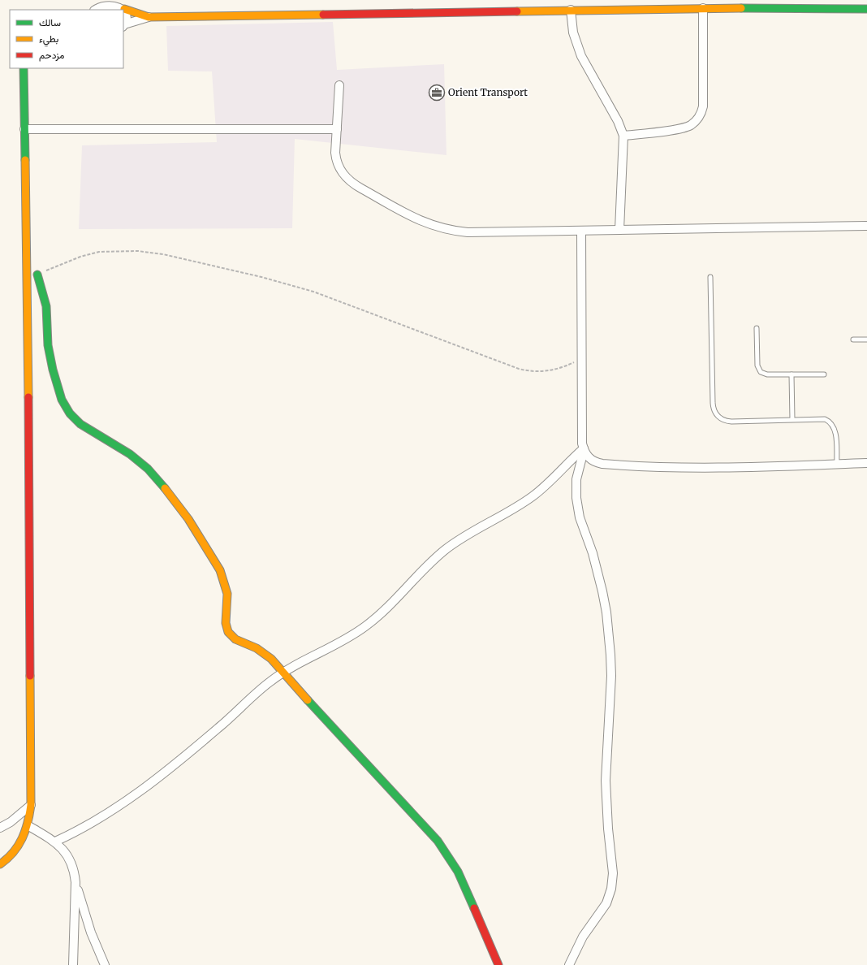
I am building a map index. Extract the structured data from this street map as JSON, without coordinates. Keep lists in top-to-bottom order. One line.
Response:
{"places":{"office":["Orient Transport"]},"legend":["سالك","بطيء","مزدحم"]}
